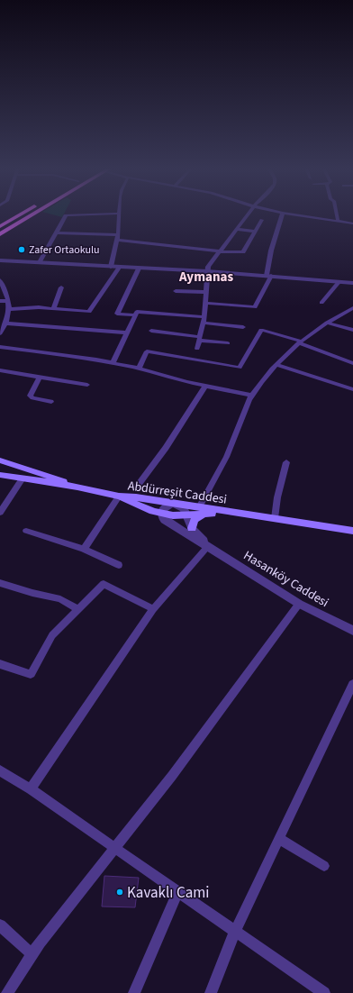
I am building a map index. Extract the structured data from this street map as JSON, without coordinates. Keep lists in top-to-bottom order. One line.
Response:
{"streets":{"main road":["Abdürreşit Caddesi"],"street":["Hasanköy Caddesi"]},"crossings":[["Abdürreşit Caddesi","Hasanköy Caddesi"]],"districts":["Aymanas"],"places":["Zafer Ortaokulu","Kavaklı Cami"]}
